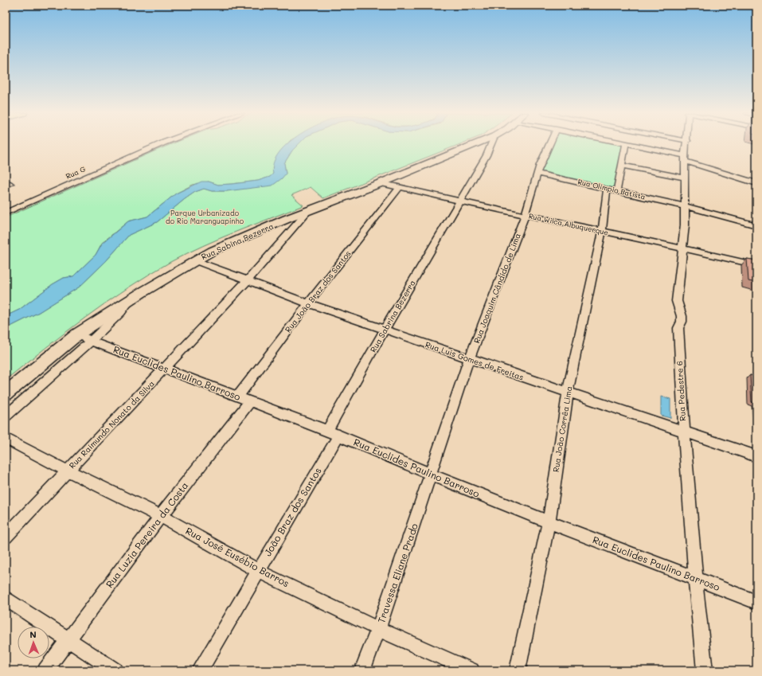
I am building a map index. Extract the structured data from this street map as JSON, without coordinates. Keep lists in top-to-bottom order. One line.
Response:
{"streets":{"main road":["Rua Sabina Bezerra"],"street":["Rua G","Rua Olímpio Batista","Rua Wilca Albuquerque","Rua Joaquim Cândido de Lima","Rua João Braz dos Santos","Rua Sabrina Bezerra","Rua Luís Gomes de Freitas","Rua Euclides Paulino Barroso","Rua Pedestre 6","Rua Raimundo Nonato da Silva","Rua João Corrêa Lima","João Braz dos Santos","Rua Luzia Pereira da Costa","Rua José Eusébio Barros","Travessa Eliane Prado"]},"crossings":[["Rua Olímpio Batista","Rua Joaquim Cândido de Lima"],["Rua Olímpio Batista","Rua Pedestre 6"],["Rua Olímpio Batista","Rua João Corrêa Lima"],["Rua Wilca Albuquerque","Rua Sabina Bezerra"],["Rua Wilca Albuquerque","Rua Joaquim Cândido de Lima"],["Rua Wilca Albuquerque","Rua João Braz dos Santos"],["Rua Wilca Albuquerque","Rua Sabrina Bezerra"],["Rua Wilca Albuquerque","Rua Pedestre 6"],["Rua Wilca Albuquerque","Rua João Corrêa Lima"],["Rua Sabina Bezerra","Rua Luís Gomes de Freitas"],["Rua Sabina Bezerra","Rua Euclides Paulino Barroso"],["Rua Sabina Bezerra","Rua Raimundo Nonato da Silva"],["Rua Joaquim Cândido de Lima","Rua Luís Gomes de Freitas"],["Rua Joaquim Cândido de Lima","Rua Euclides Paulino Barroso"],["Rua Joaquim Cândido de Lima","Travessa Eliane Prado"],["Rua João Braz dos Santos","Rua Luís Gomes de Freitas"],["Rua João Braz dos Santos","Rua Euclides Paulino Barroso"],["Rua João Braz dos Santos","Rua Luzia Pereira da Costa"],["Rua Sabrina Bezerra","Rua Luís Gomes de Freitas"],["Rua Sabrina Bezerra","Rua Euclides Paulino Barroso"],["Rua Sabrina Bezerra","João Braz dos Santos"],["Rua Luís Gomes de Freitas","Rua Pedestre 6"],["Rua Luís Gomes de Freitas","Rua Raimundo Nonato da Silva"],["Rua Luís Gomes de Freitas","Rua João Corrêa Lima"],["Rua Euclides Paulino Barroso","Rua Pedestre 6"],["Rua Euclides Paulino Barroso","Rua Raimundo Nonato da Silva"],["Rua Euclides Paulino Barroso","Rua João Corrêa Lima"],["Rua Euclides Paulino Barroso","João Braz dos Santos"],["Rua Euclides Paulino Barroso","Rua Luzia Pereira da Costa"],["Rua Euclides Paulino Barroso","Travessa Eliane Prado"],["Rua Raimundo Nonato da Silva","Rua José Eusébio Barros"],["João Braz dos Santos","Rua José Eusébio Barros"],["Rua Luzia Pereira da Costa","Rua José Eusébio Barros"],["Rua José Eusébio Barros","Travessa Eliane Prado"]],"parks":["Parque Urbanizado do Rio Maranguapinho"],"north":"top"}
